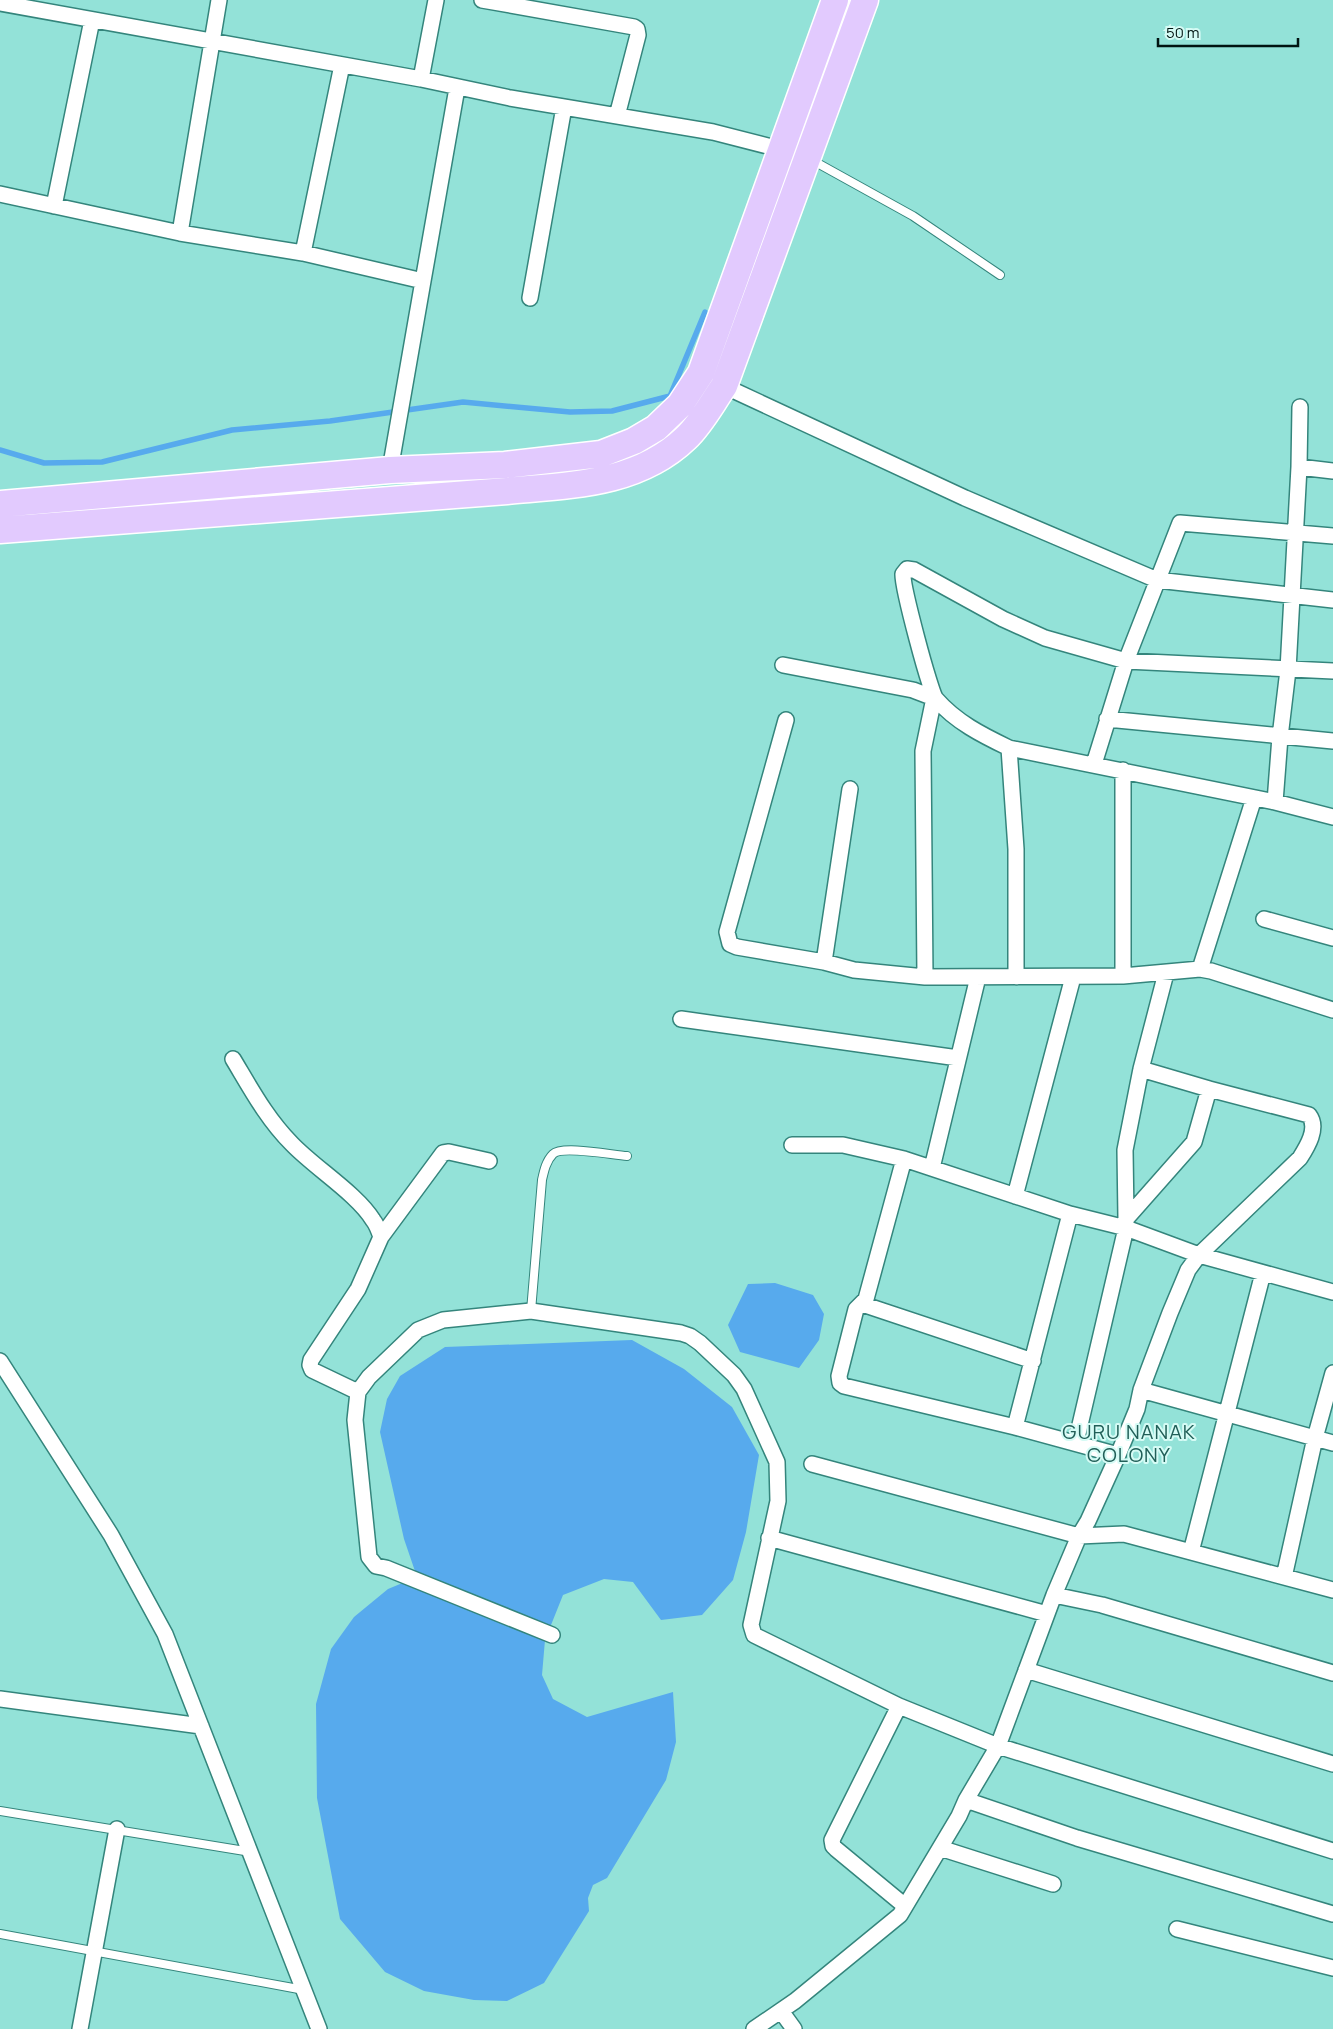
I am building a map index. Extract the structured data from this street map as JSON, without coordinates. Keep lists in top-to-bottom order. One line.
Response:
{"districts":["GURU NANAK COLONY"],"scale_bar":"50 m"}
